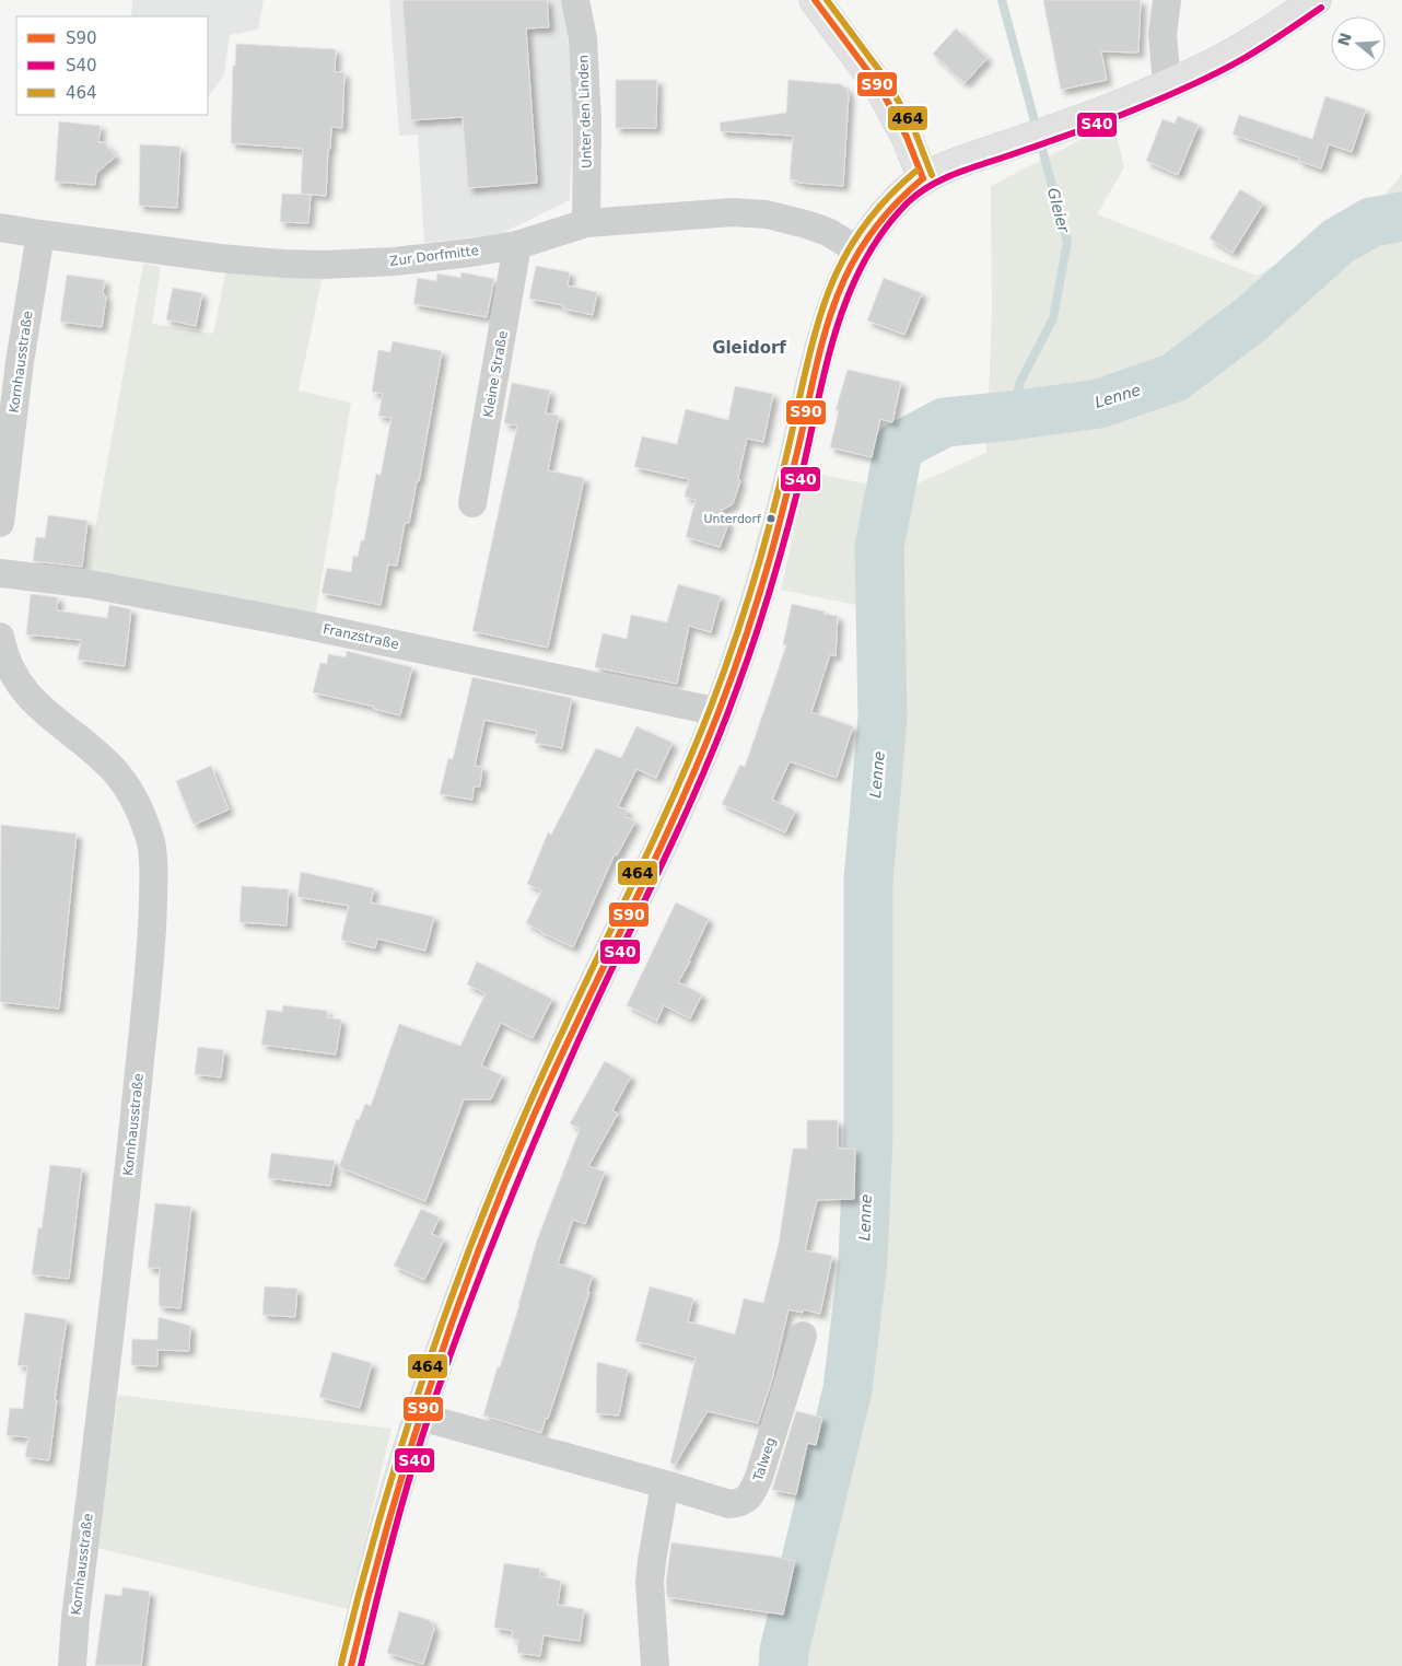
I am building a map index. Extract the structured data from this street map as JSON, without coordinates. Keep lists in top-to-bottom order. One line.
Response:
{"streets":{"street":["Unter den Linden","Zur Dorfmitte","Kornhausstraße","Kleine Straße","Franzstraße","Talweg"]},"crossings":[["Unter den Linden","Zur Dorfmitte"],["Zur Dorfmitte","Kornhausstraße"],["Zur Dorfmitte","Kleine Straße"]],"districts":["Gleidorf"],"water":["Gleier","Lenne"],"places":["Unterdorf"],"lines":["transit line S90","transit line 464","transit line S40"],"legend":["S90","S40","464"],"north":"left"}
